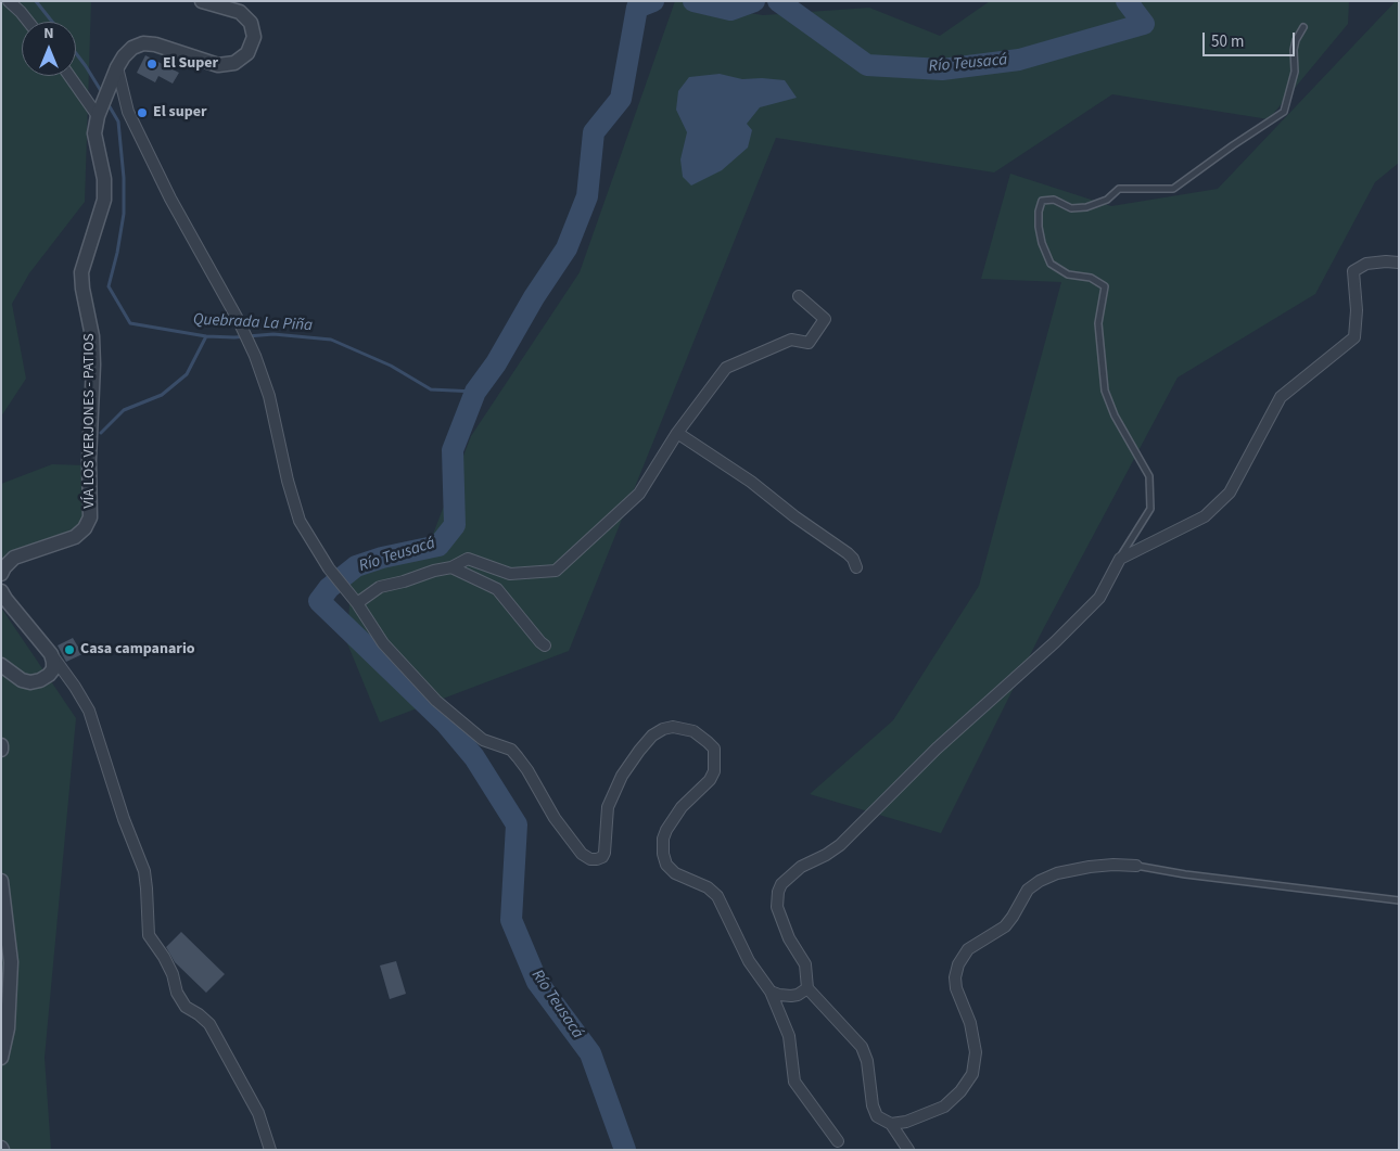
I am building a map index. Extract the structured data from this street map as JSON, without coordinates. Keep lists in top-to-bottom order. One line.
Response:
{"streets":{"street":["VÍA LOS VERJONES - PATIOS"]},"water":["Río Teusacá","Quebrada La Piña"],"places":["El Super","El super","Casa campanario"],"scale_bar":"50 m","north":"top"}
